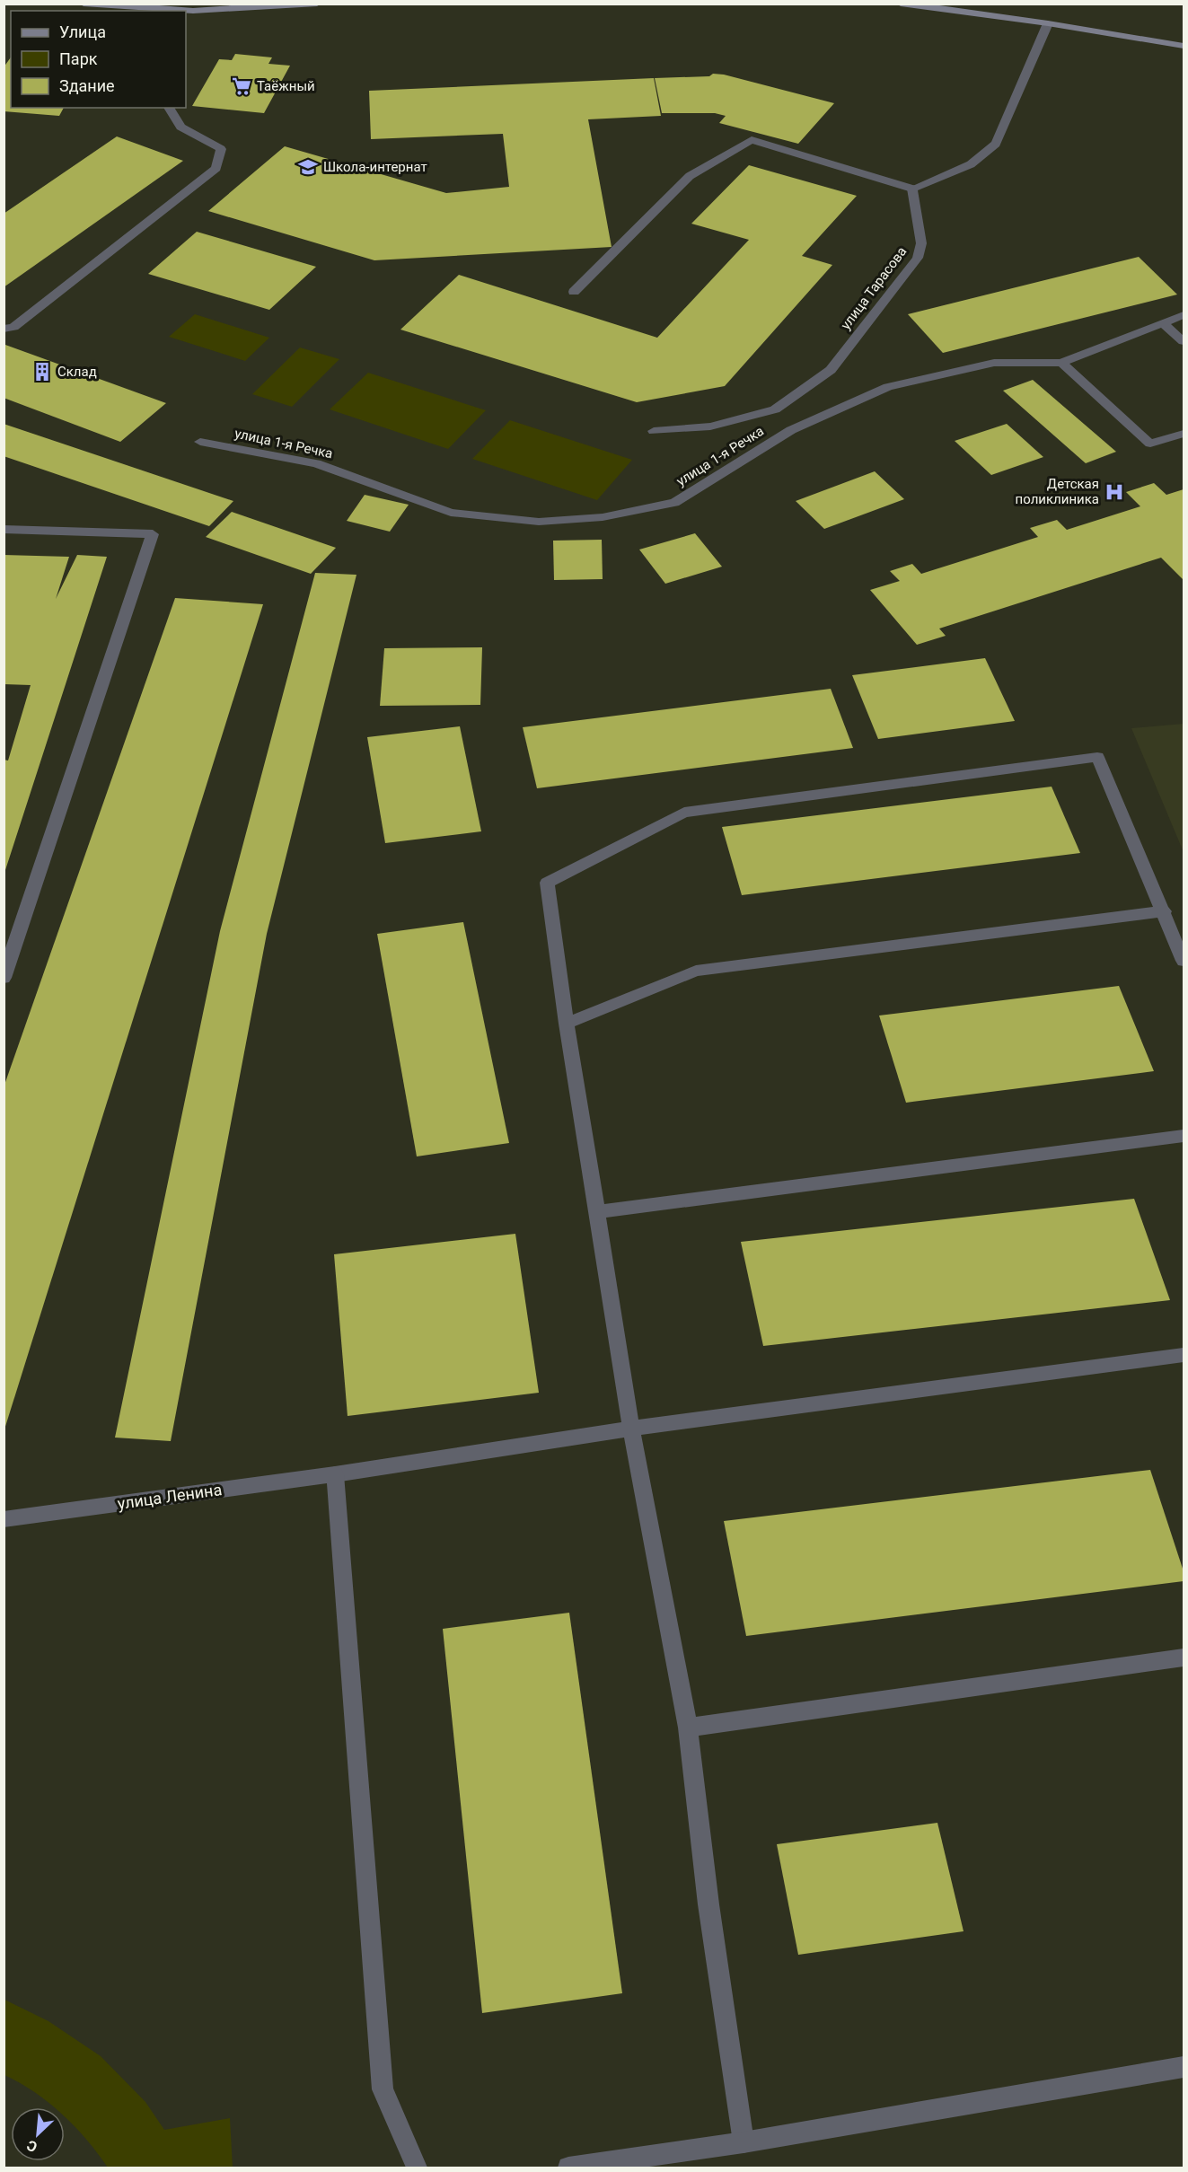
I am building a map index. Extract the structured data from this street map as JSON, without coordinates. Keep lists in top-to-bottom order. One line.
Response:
{"streets":{"street":["улица Тарасова","улица 1-я Речка","улица Ленина"]},"places":{"supermarket":["Таёжный"],"school or university":["Школа-интернат"],"building":["Склад"],"hospital":["Детская поликлиника"]},"legend":["Улица","Парк","Здание"],"north":"bottom left"}
